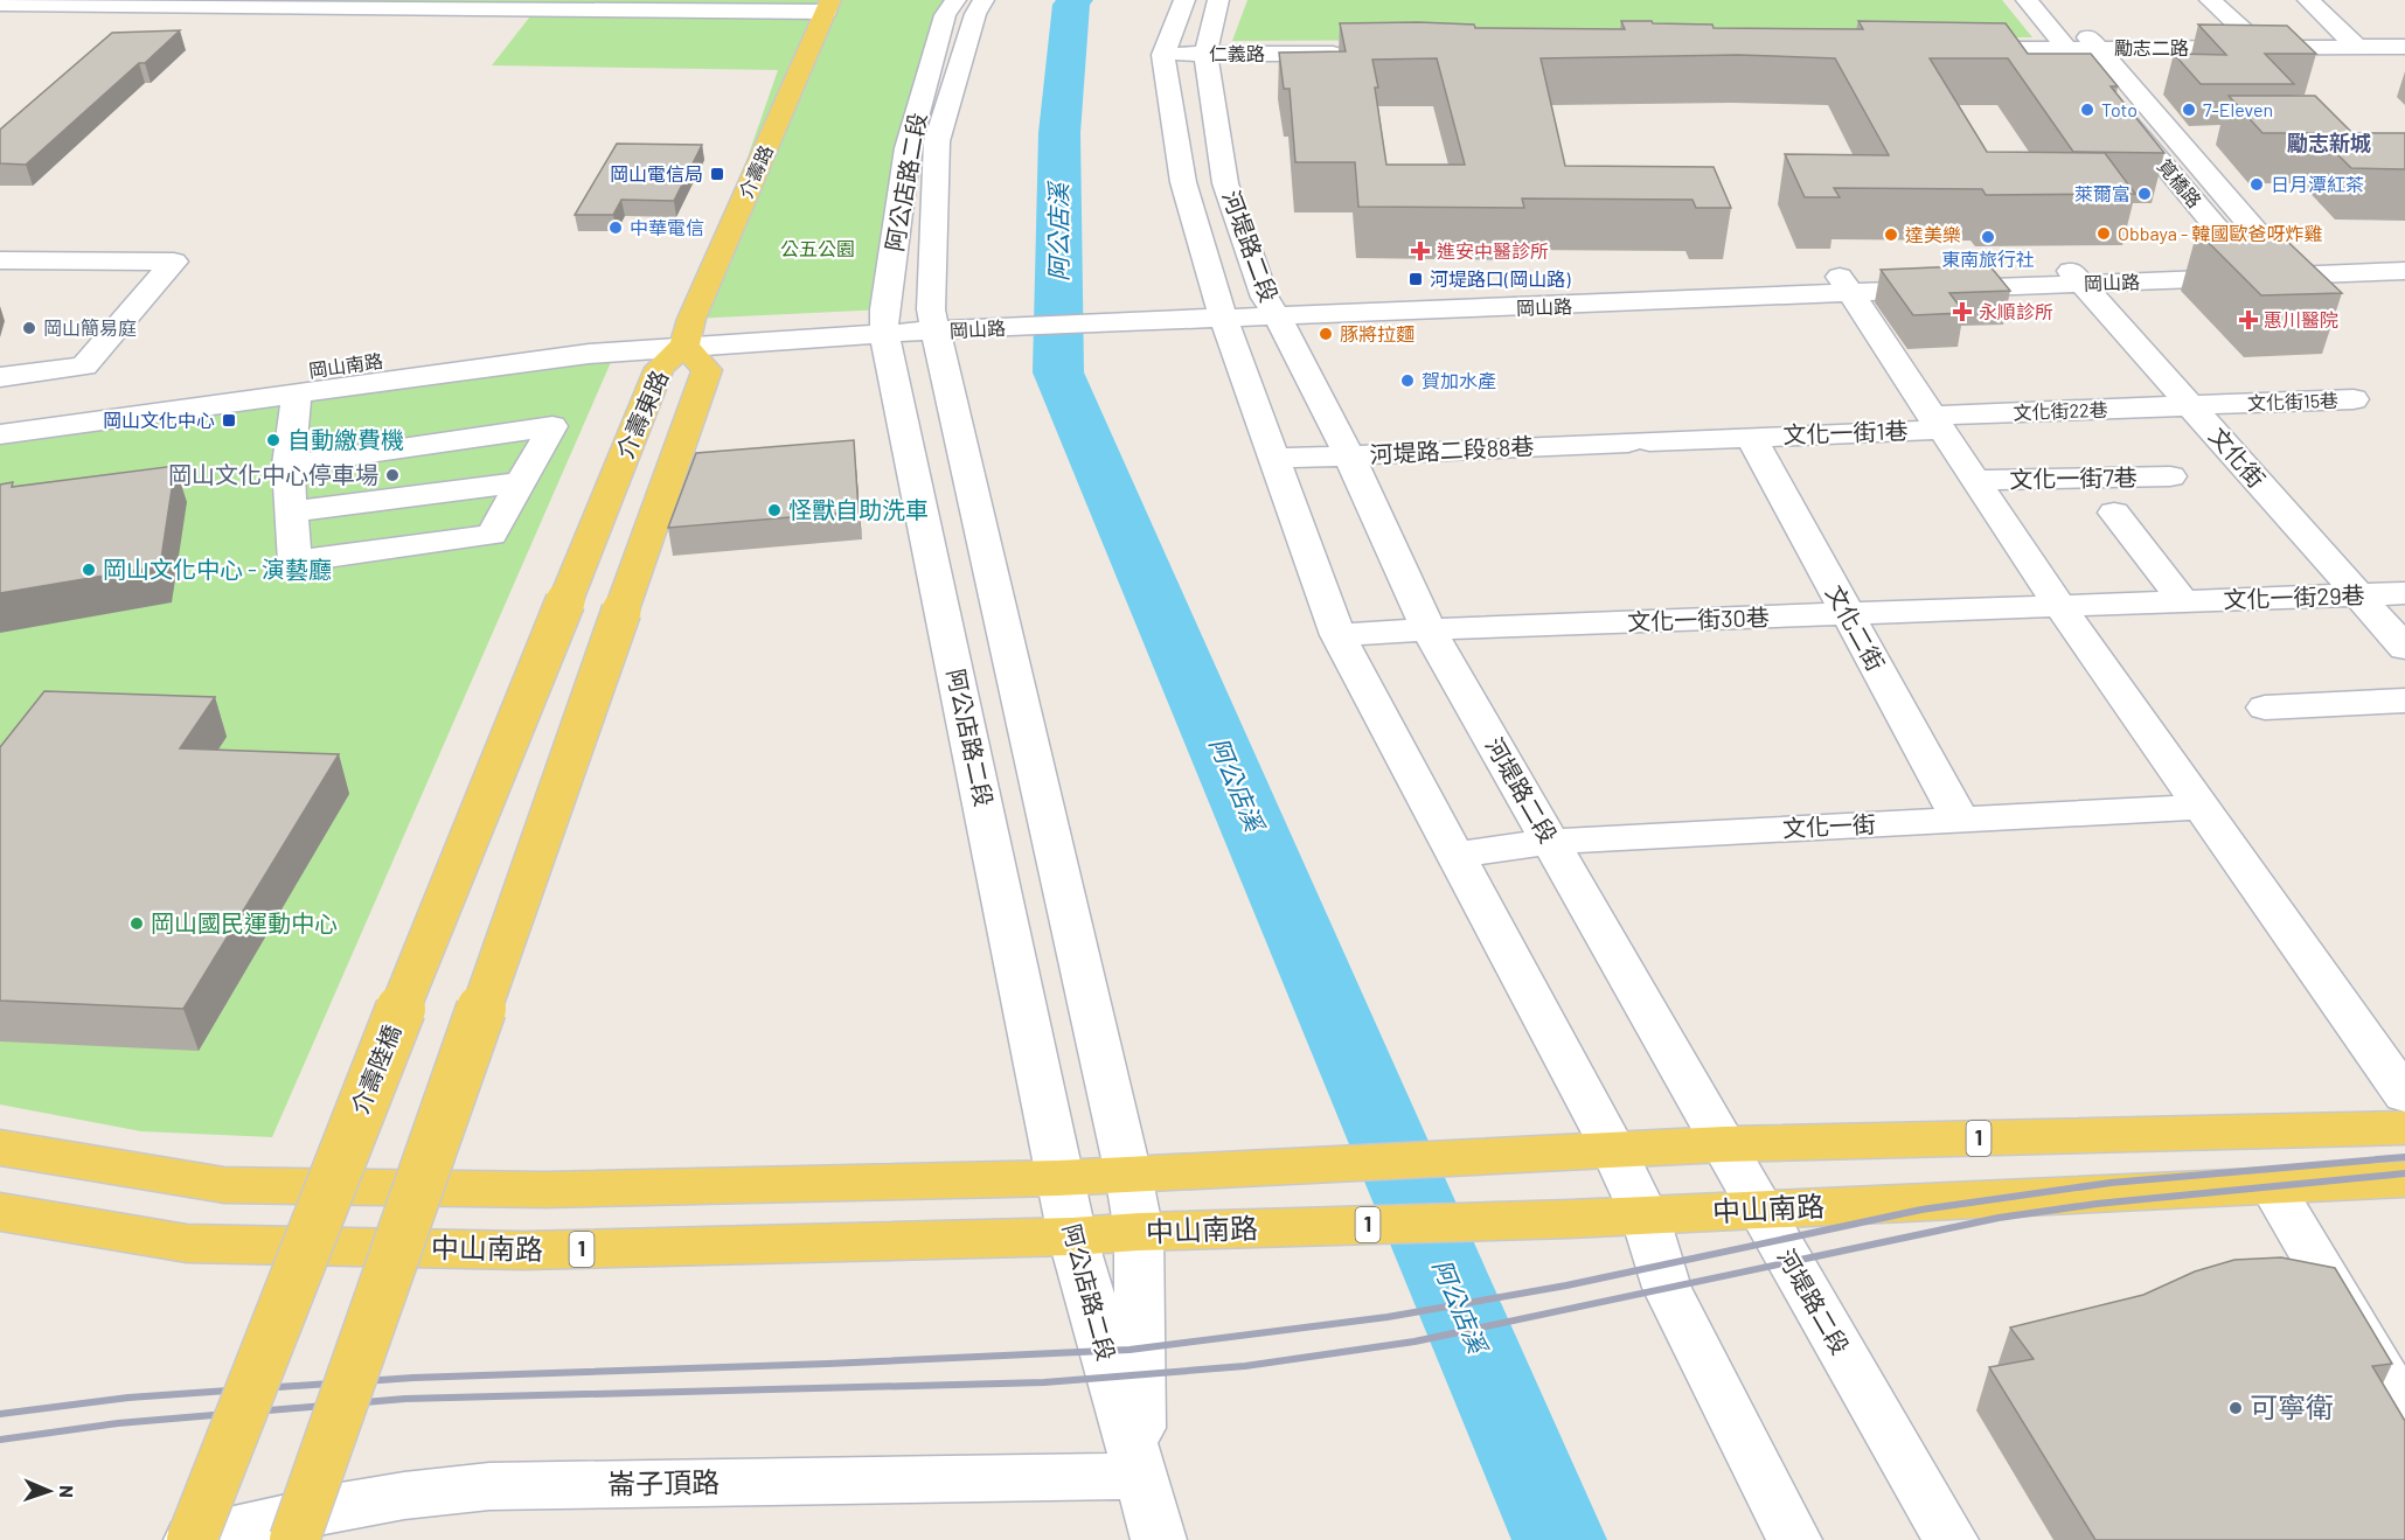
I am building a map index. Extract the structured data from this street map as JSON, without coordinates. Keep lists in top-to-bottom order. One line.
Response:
{"streets":{"main road":["介壽路","介壽東路","介壽陸橋","1","中山南路"],"street":["勵志二路","仁義路","阿公店路二段","筧橋路","河堤路二段","岡山路","岡山南路","文化街15巷","文化街22巷","文化一街1巷","河堤路二段88巷","文化街","文化一街7巷","文化一街29巷","文化一街30巷","文化二街","文化一街","崙子頂路"]},"crossings":[["勵志二路","筧橋路"],["仁義路","河堤路二段"],["介壽路","岡山路"],["介壽路","岡山南路"],["介壽路","介壽東路"],["阿公店路二段","岡山路"],["阿公店路二段","1"],["阿公店路二段","中山南路"],["阿公店路二段","崙子頂路"],["筧橋路","岡山路"],["河堤路二段","岡山路"],["河堤路二段","河堤路二段88巷"],["河堤路二段","文化一街30巷"],["河堤路二段","文化一街"],["河堤路二段","1"],["河堤路二段","中山南路"],["岡山路","岡山南路"],["岡山路","介壽東路"],["岡山路","文化街"],["岡山南路","介壽東路"],["文化街15巷","文化街22巷"],["文化街15巷","文化街"],["文化街22巷","文化一街1巷"],["文化街22巷","文化街"],["介壽東路","介壽陸橋"],["文化一街1巷","河堤路二段88巷"],["文化一街1巷","文化二街"],["文化街","文化一街29巷"],["文化一街29巷","文化一街30巷"],["文化一街30巷","文化二街"],["文化二街","文化一街"],["介壽陸橋","崙子頂路"]],"districts":["勵志新城"],"water":["阿公店溪"],"parks":["公五公園"],"places":{"other":["Toto","7-Eleven","日月潭紅茶","萊爾富","中華電信","Obbaya - 韓國歐爸呀炸雞","達美樂","東南旅行社","岡山簡易庭","豚將拉麵","賀加水產","自動繳費機","岡山文化中心停車場","怪獸自助洗車","岡山文化中心 - 演藝廳","岡山國民運動中心","可寧衛"],"transit":["岡山電信局","河堤路口(岡山路)","岡山文化中心"],"health":["進安中醫診所","永順診所","惠川醫院"]},"north":"right"}
